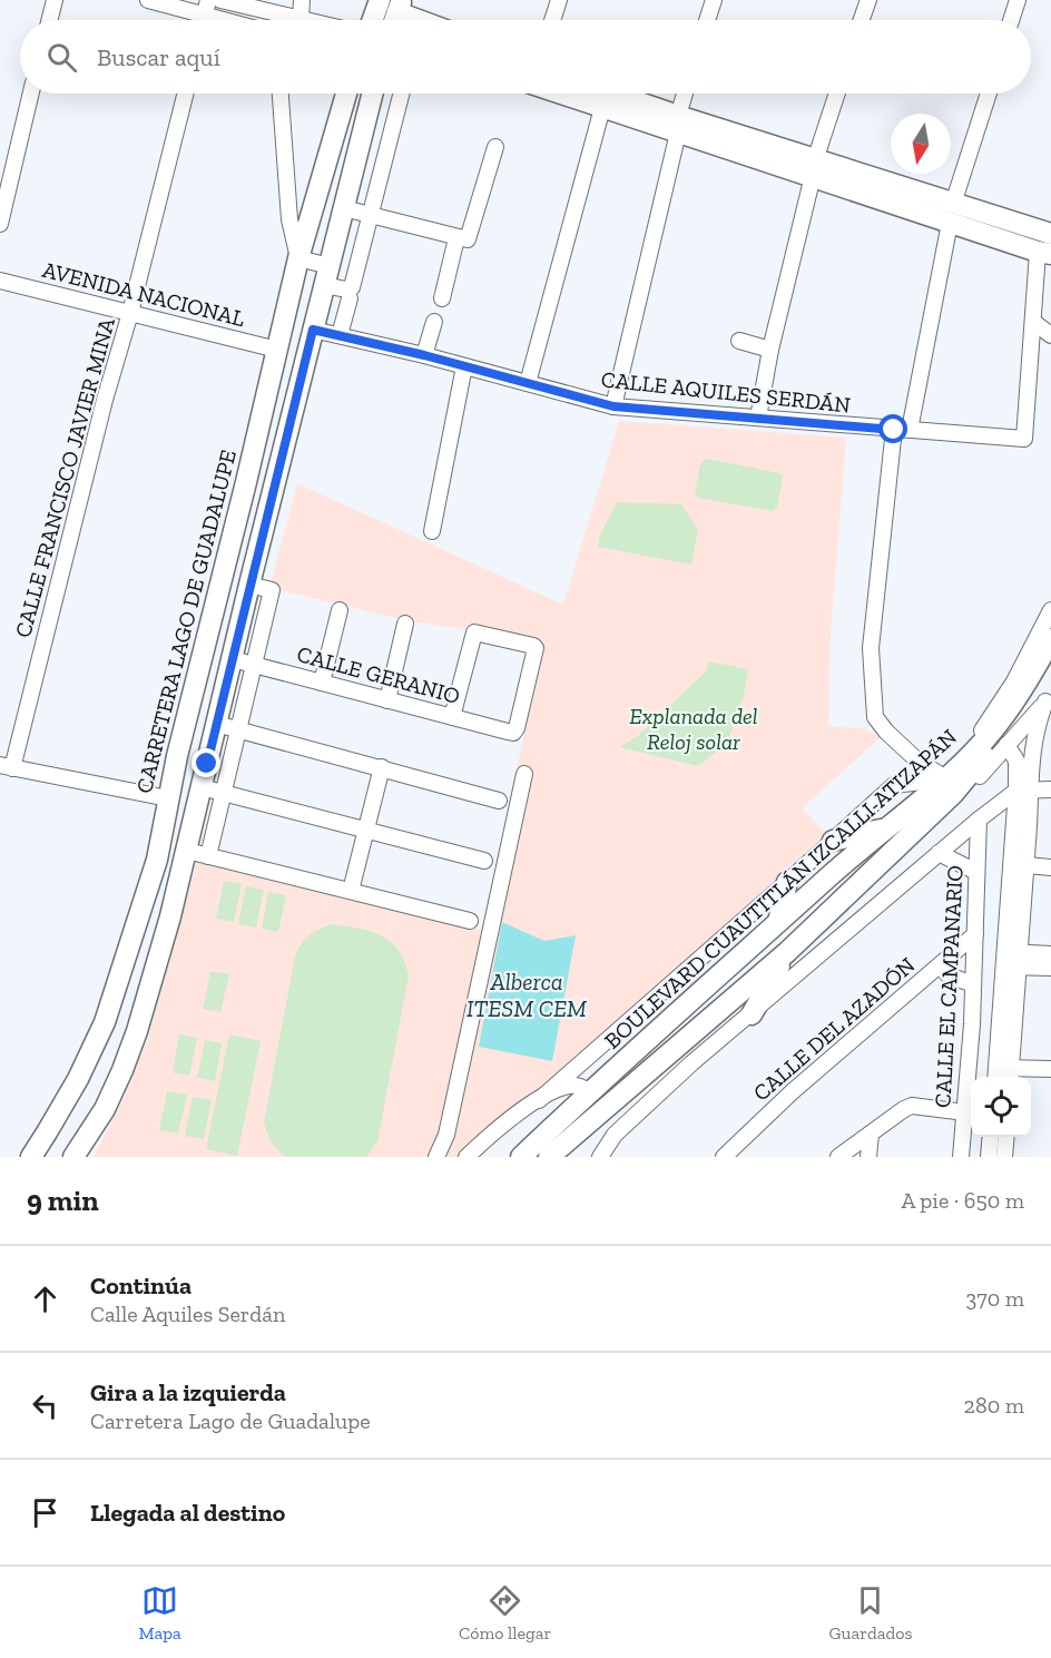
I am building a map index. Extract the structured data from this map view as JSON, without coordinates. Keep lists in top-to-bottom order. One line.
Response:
{"streets":{"main road":["CARRETERA LAGO DE GUADALUPE","BOULEVARD CUAUTITLÁN IZCALLI-ATIZAPÁN"],"street":["AVENIDA NACIONAL","CALLE AQUILES SERDÁN","CALLE FRANCISCO JAVIER MINA","CALLE GERANIO","CALLE EL CAMPANARIO","CALLE DEL AZADÓN"]},"crossings":[["AVENIDA NACIONAL","CALLE FRANCISCO JAVIER MINA"],["AVENIDA NACIONAL","CARRETERA LAGO DE GUADALUPE"],["CALLE EL CAMPANARIO","CALLE DEL AZADÓN"]],"water":["Alberca ITESM CEM"],"parks":["Explanada del Reloj solar"],"north":"bottom","page":{"search":"Buscar aquí","heading":["9 min","A pie · 650 m"],"list":[["Continúa","Calle Aquiles Serdán","370 m"],["Gira a la izquierda","Carretera Lago de Guadalupe","280 m"],"Llegada al destino"],"nav":["Mapa","Cómo llegar","Guardados"]}}
